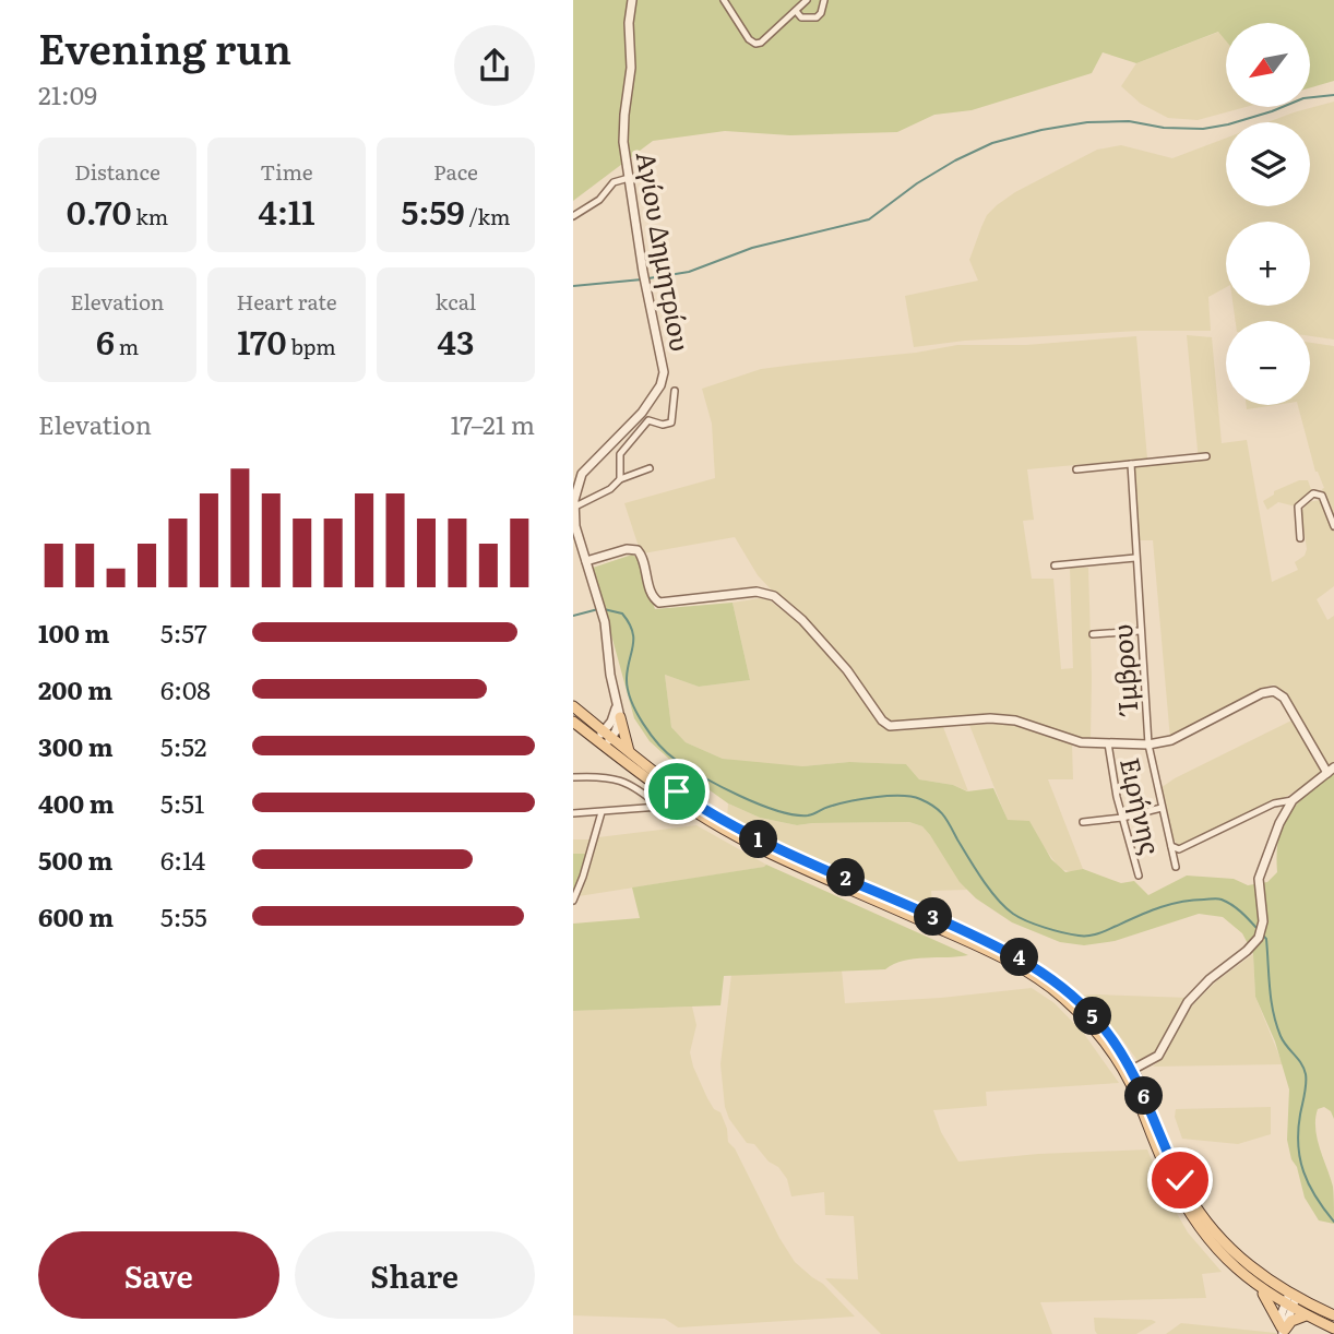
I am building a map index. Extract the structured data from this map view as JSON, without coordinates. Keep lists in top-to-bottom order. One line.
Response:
{"streets":{"street":["Αγίου Δημητρίου","Ίμβρου","Ειρήνης"]},"north":"bottom left","page":{"heading":["Evening run","21:09"],"map_buttons":["+","−"],"stats":[["Distance","0.70 km"],["Time","4:11"],["Pace","5:59 /km"],["Elevation","6 m"],["Heart rate","170 bpm"],["kcal","43"]],"chart":["Elevation","17–21 m"],"list":[{"name":"100 m","note":"5:57"},{"name":"200 m","note":"6:08"},{"name":"300 m","note":"5:52"},{"name":"400 m","note":"5:51"},{"name":"500 m","note":"6:14"},{"name":"600 m","note":"5:55"}],"pins":["1","2","3","4","5","6"],"buttons":["Save","Share"]}}
